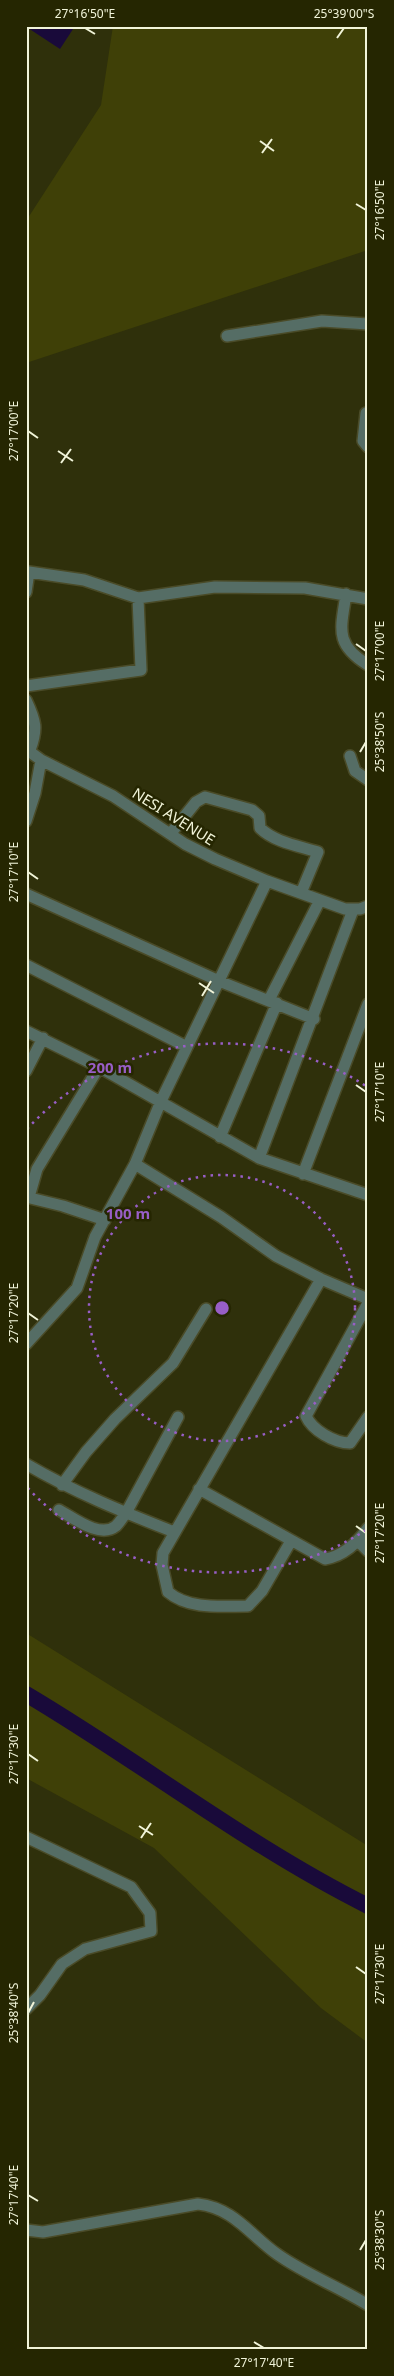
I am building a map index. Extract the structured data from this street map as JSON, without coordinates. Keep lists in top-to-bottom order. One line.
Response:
{"streets":{"street":["NESI AVENUE"]},"coordinates":["27°16'50\"E","25°39'00\"S","27°17'00\"E","25°38'50\"S","27°17'10\"E","27°17'20\"E","27°17'30\"E","25°38'40\"S","27°17'40\"E","25°38'30\"S"],"rings":["200 m","100 m"]}
